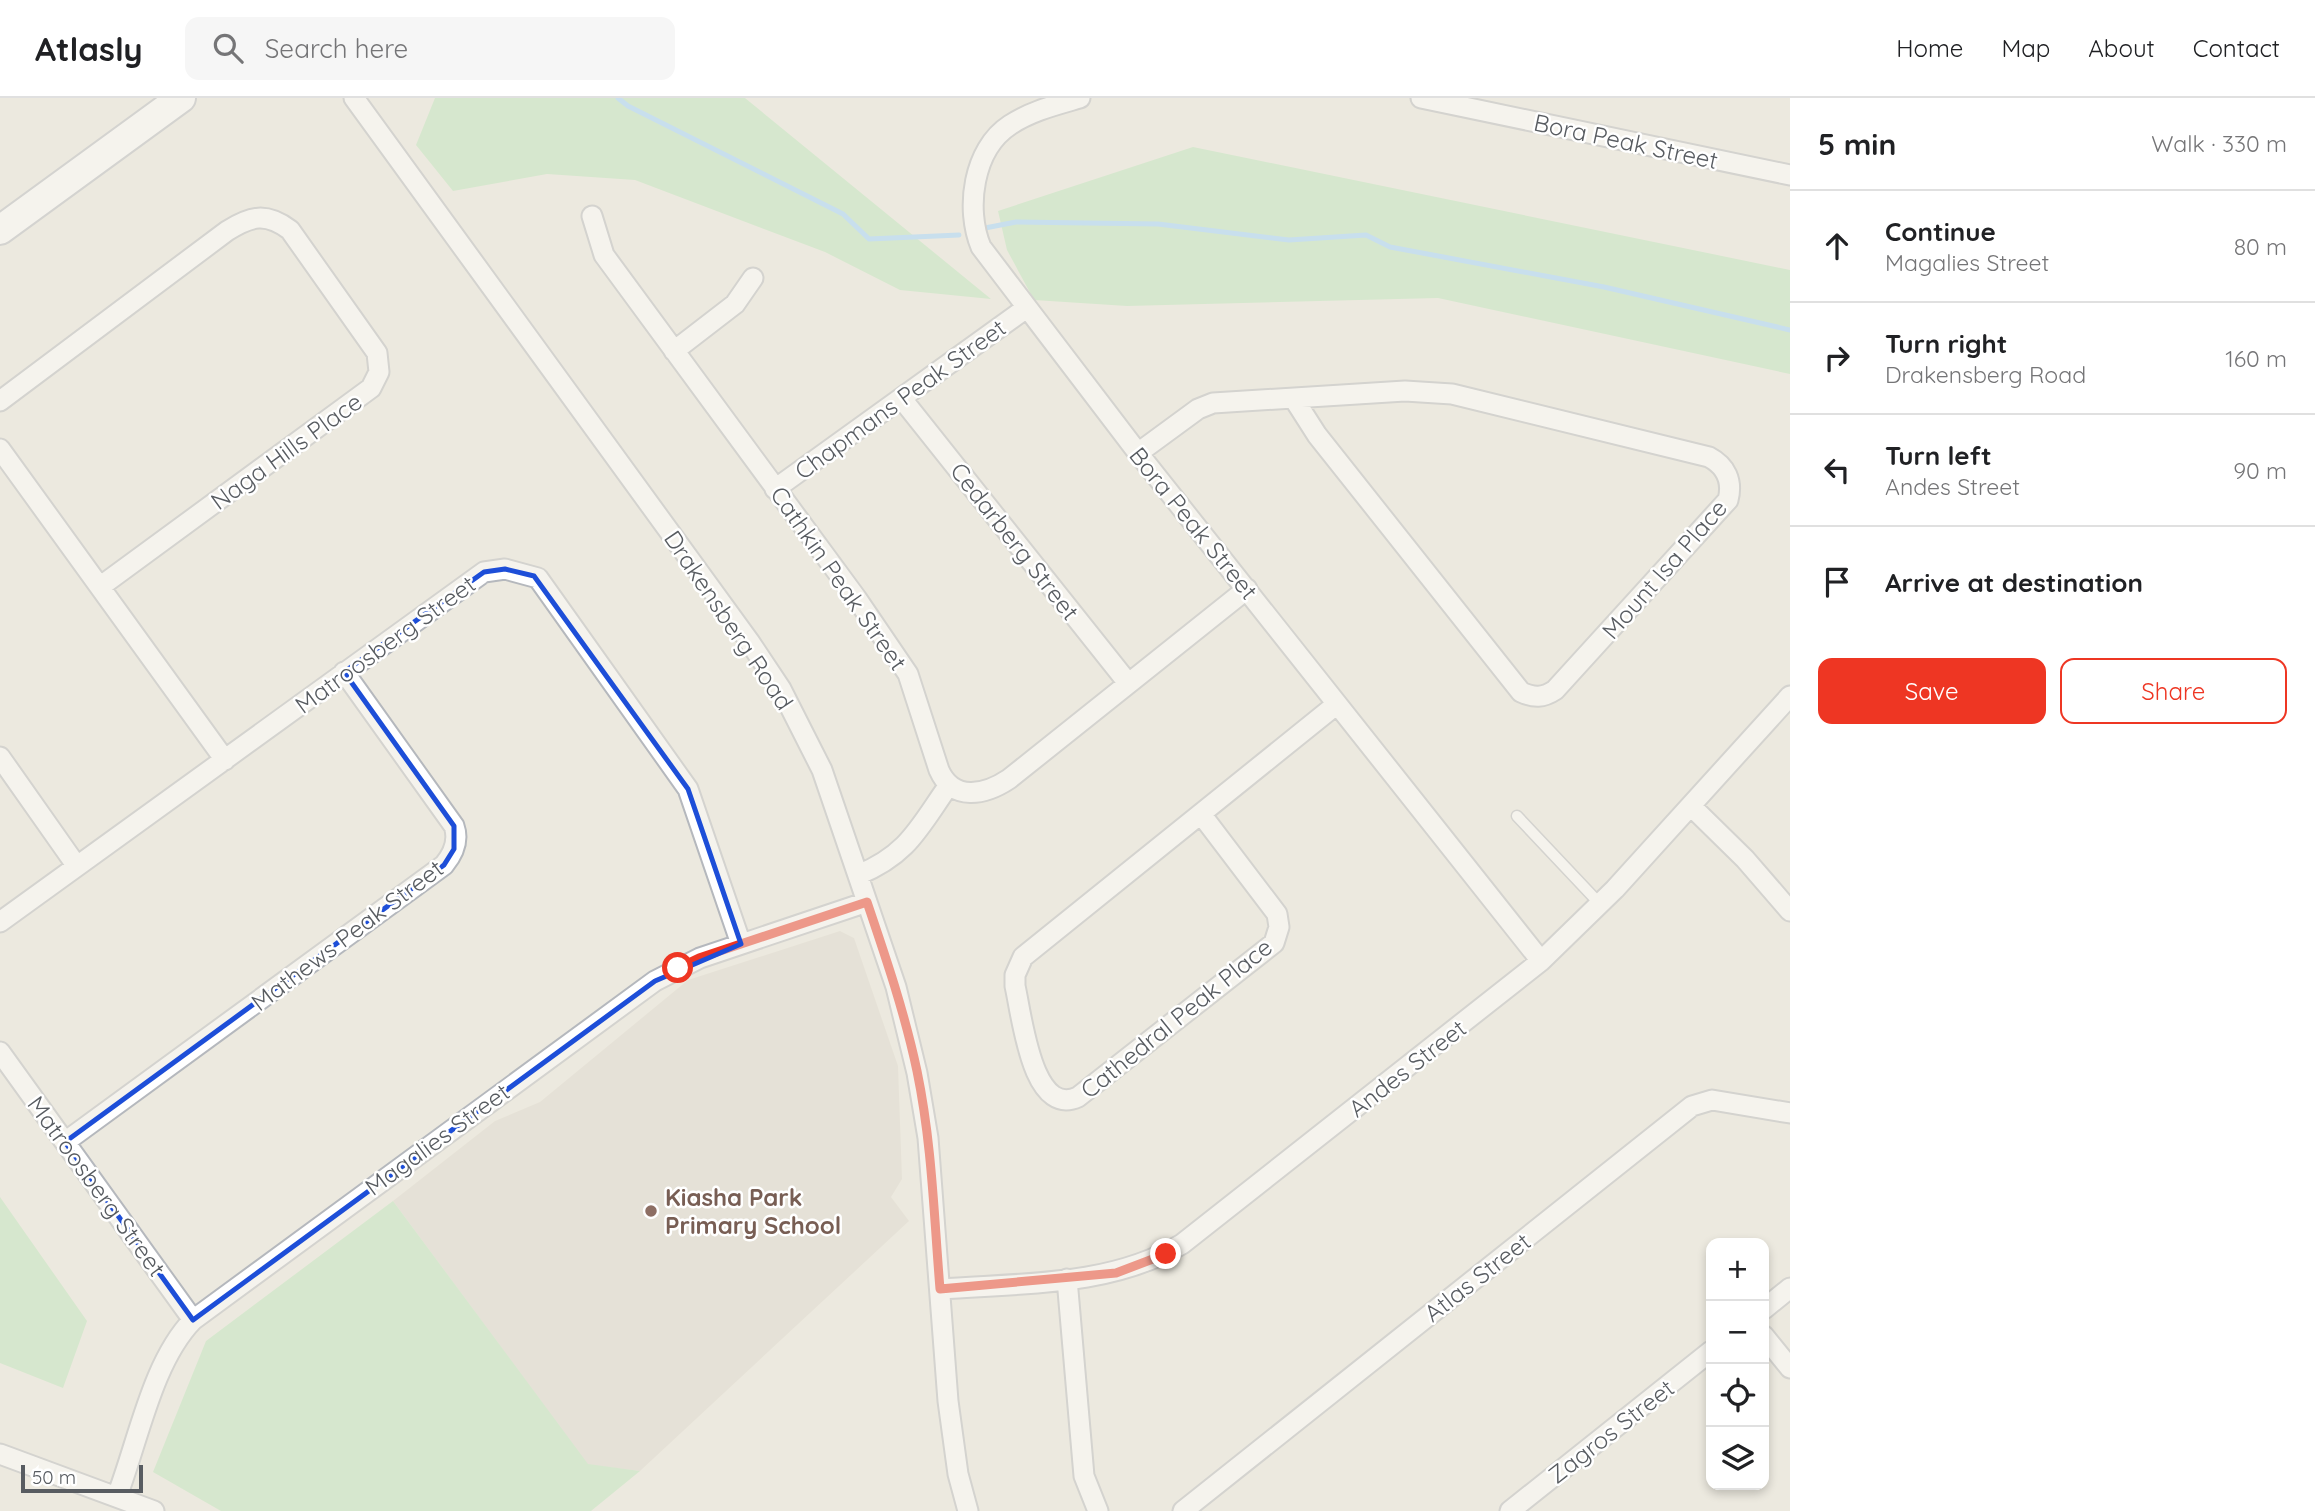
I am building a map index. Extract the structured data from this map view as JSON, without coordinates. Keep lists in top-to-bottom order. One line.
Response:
{"streets":{"street":["Bora Peak Street","Chapmans Peak Street","Naga Hills Place","Cedarberg Street","Mount Isa Place","Cathkin Peak Street","Drakensberg Road","Matroosberg Street","Mathews Peak Street","Cathedral Peak Place","Andes Street","Magalies Street","Atlas Street","Zagros Street"]},"crossings":[["Bora Peak Street","Chapmans Peak Street"],["Bora Peak Street","Mount Isa Place"],["Bora Peak Street","Cathedral Peak Place"],["Bora Peak Street","Andes Street"],["Chapmans Peak Street","Cedarberg Street"],["Chapmans Peak Street","Cathkin Peak Street"],["Drakensberg Road","Andes Street"],["Drakensberg Road","Magalies Street"],["Matroosberg Street","Mathews Peak Street"],["Matroosberg Street","Magalies Street"]],"places":["Kiasha Park Primary School"],"scale_bar":"50 m","page":{"header":"Atlasly","search":"Search here","nav":["Home","Map","About","Contact"],"heading":["5 min","Walk · 330 m"],"list":[["Continue","Magalies Street","80 m"],["Turn right","Drakensberg Road","160 m"],["Turn left","Andes Street","90 m"],"Arrive at destination"],"buttons":["Save","Share"],"map_buttons":["+","−"],"scale":"50 m"}}
